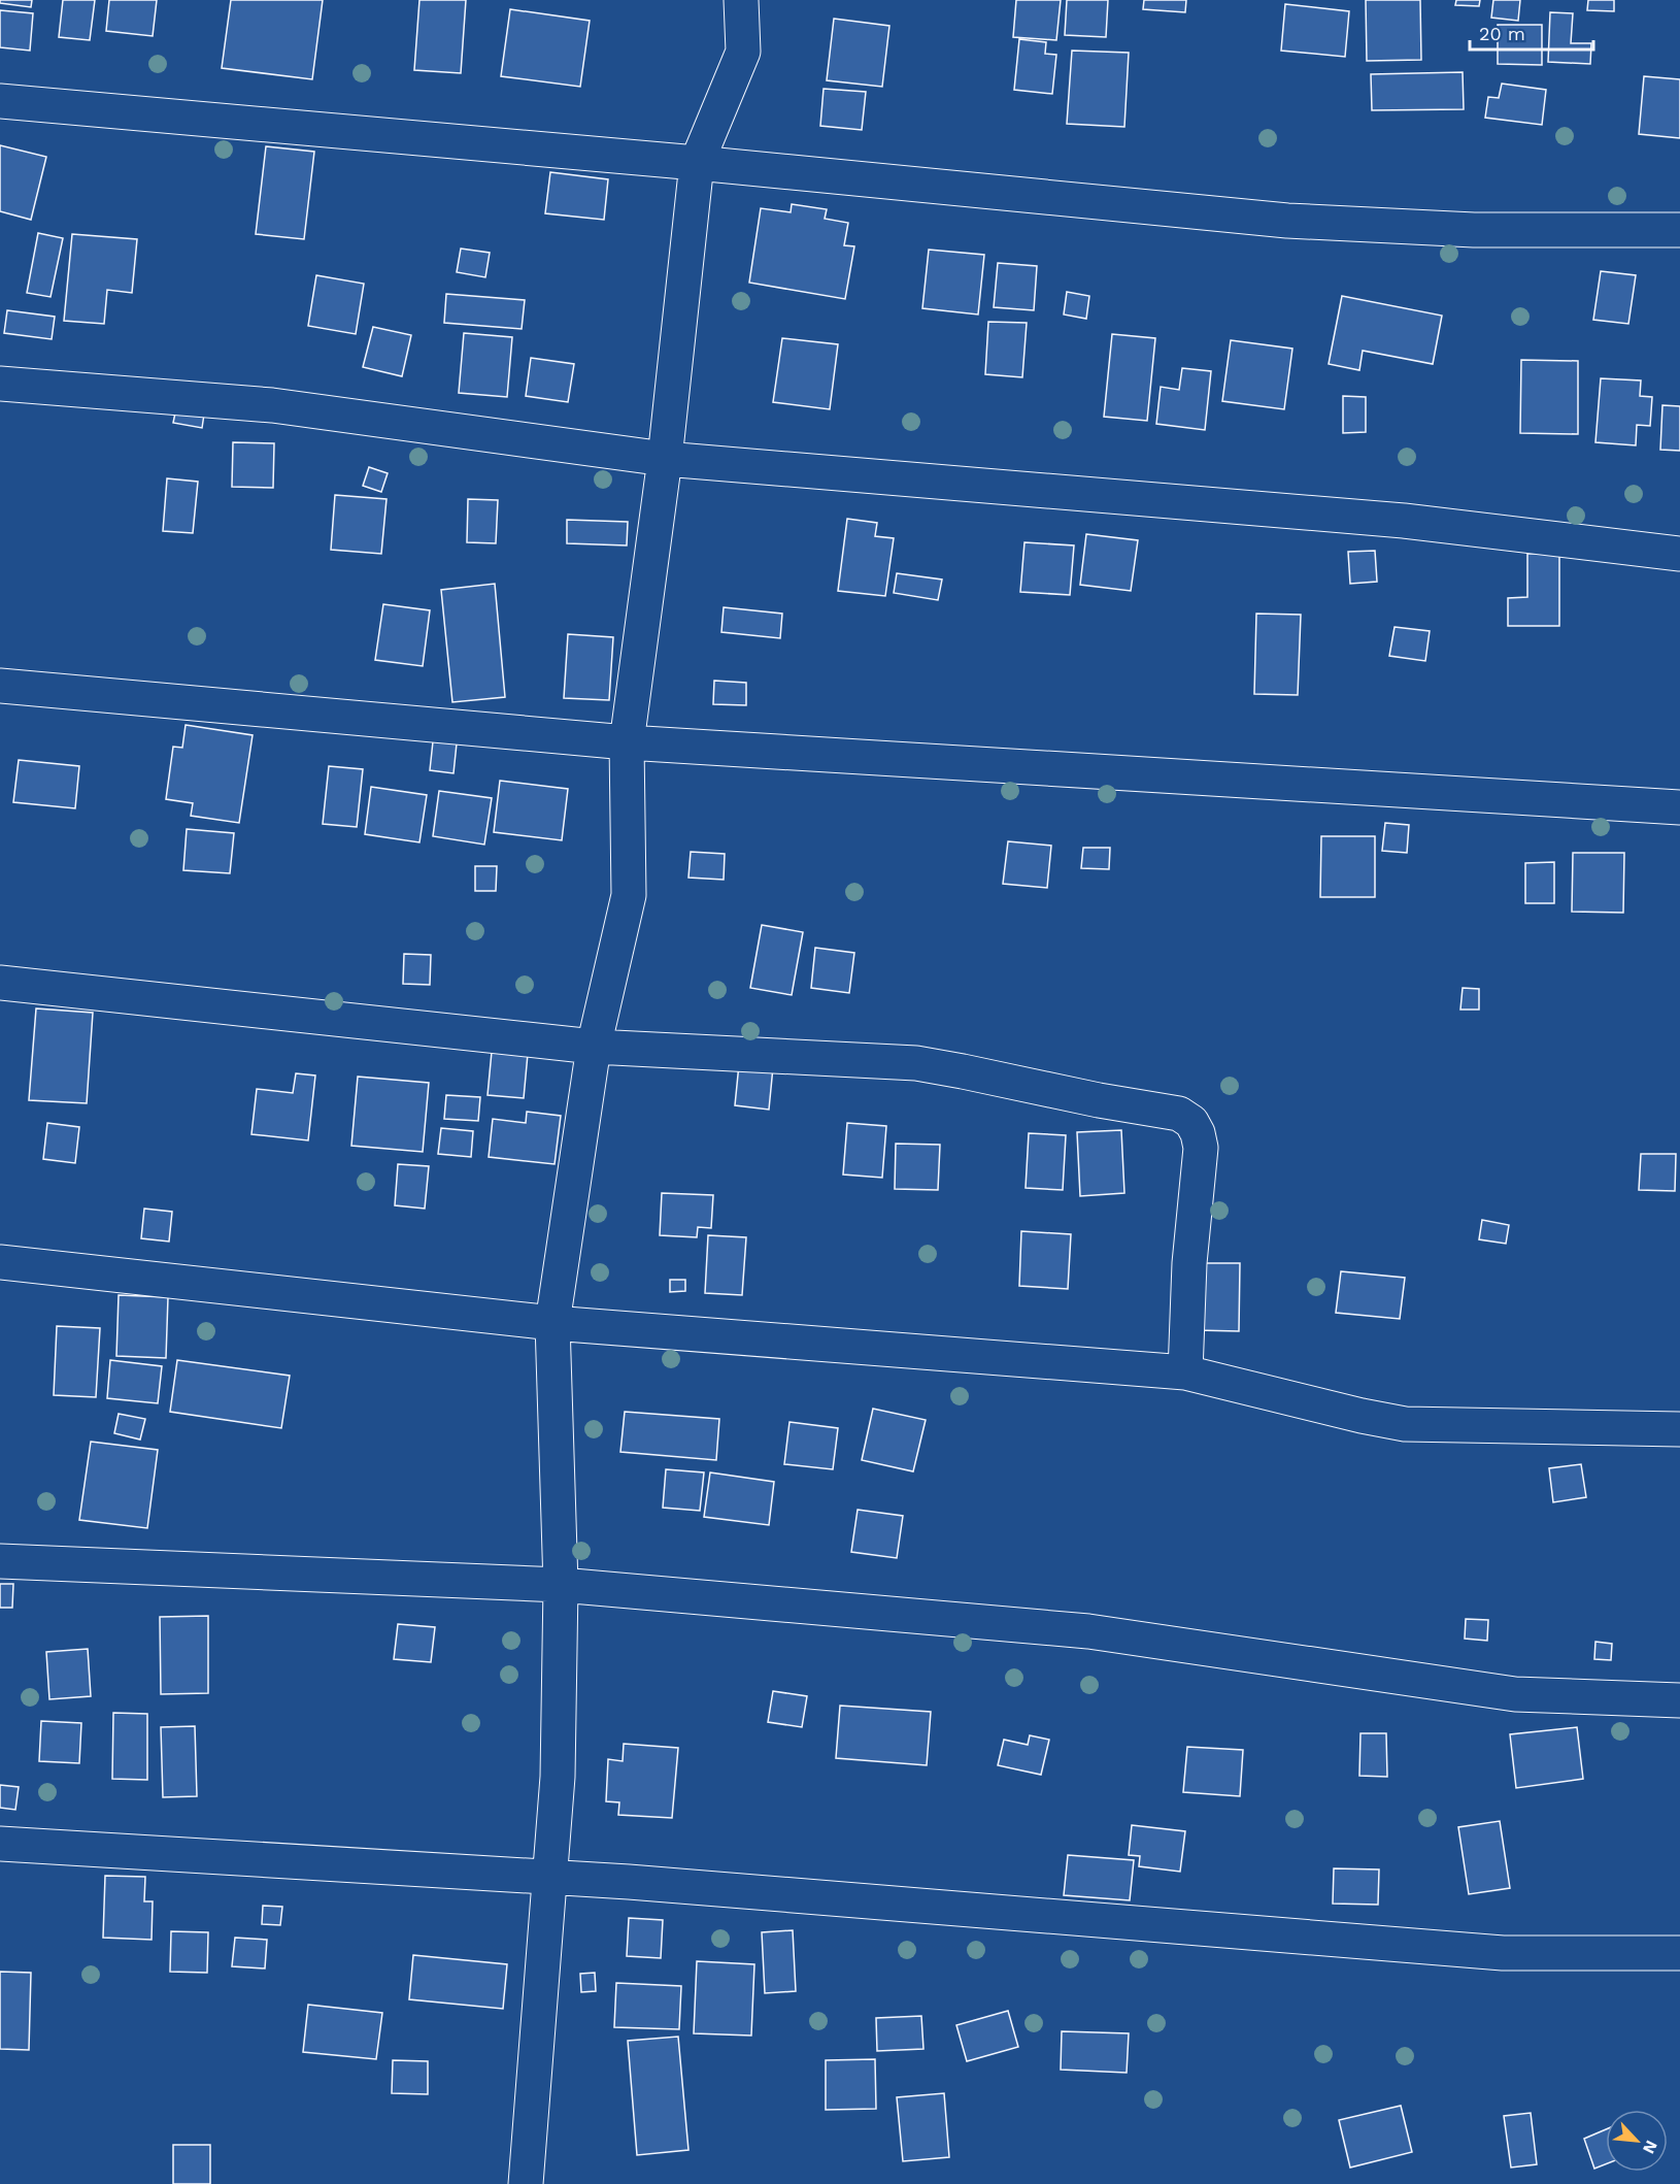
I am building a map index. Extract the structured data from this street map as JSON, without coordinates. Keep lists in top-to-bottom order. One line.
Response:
{"scale_bar":"20 m","north":"bottom right"}
